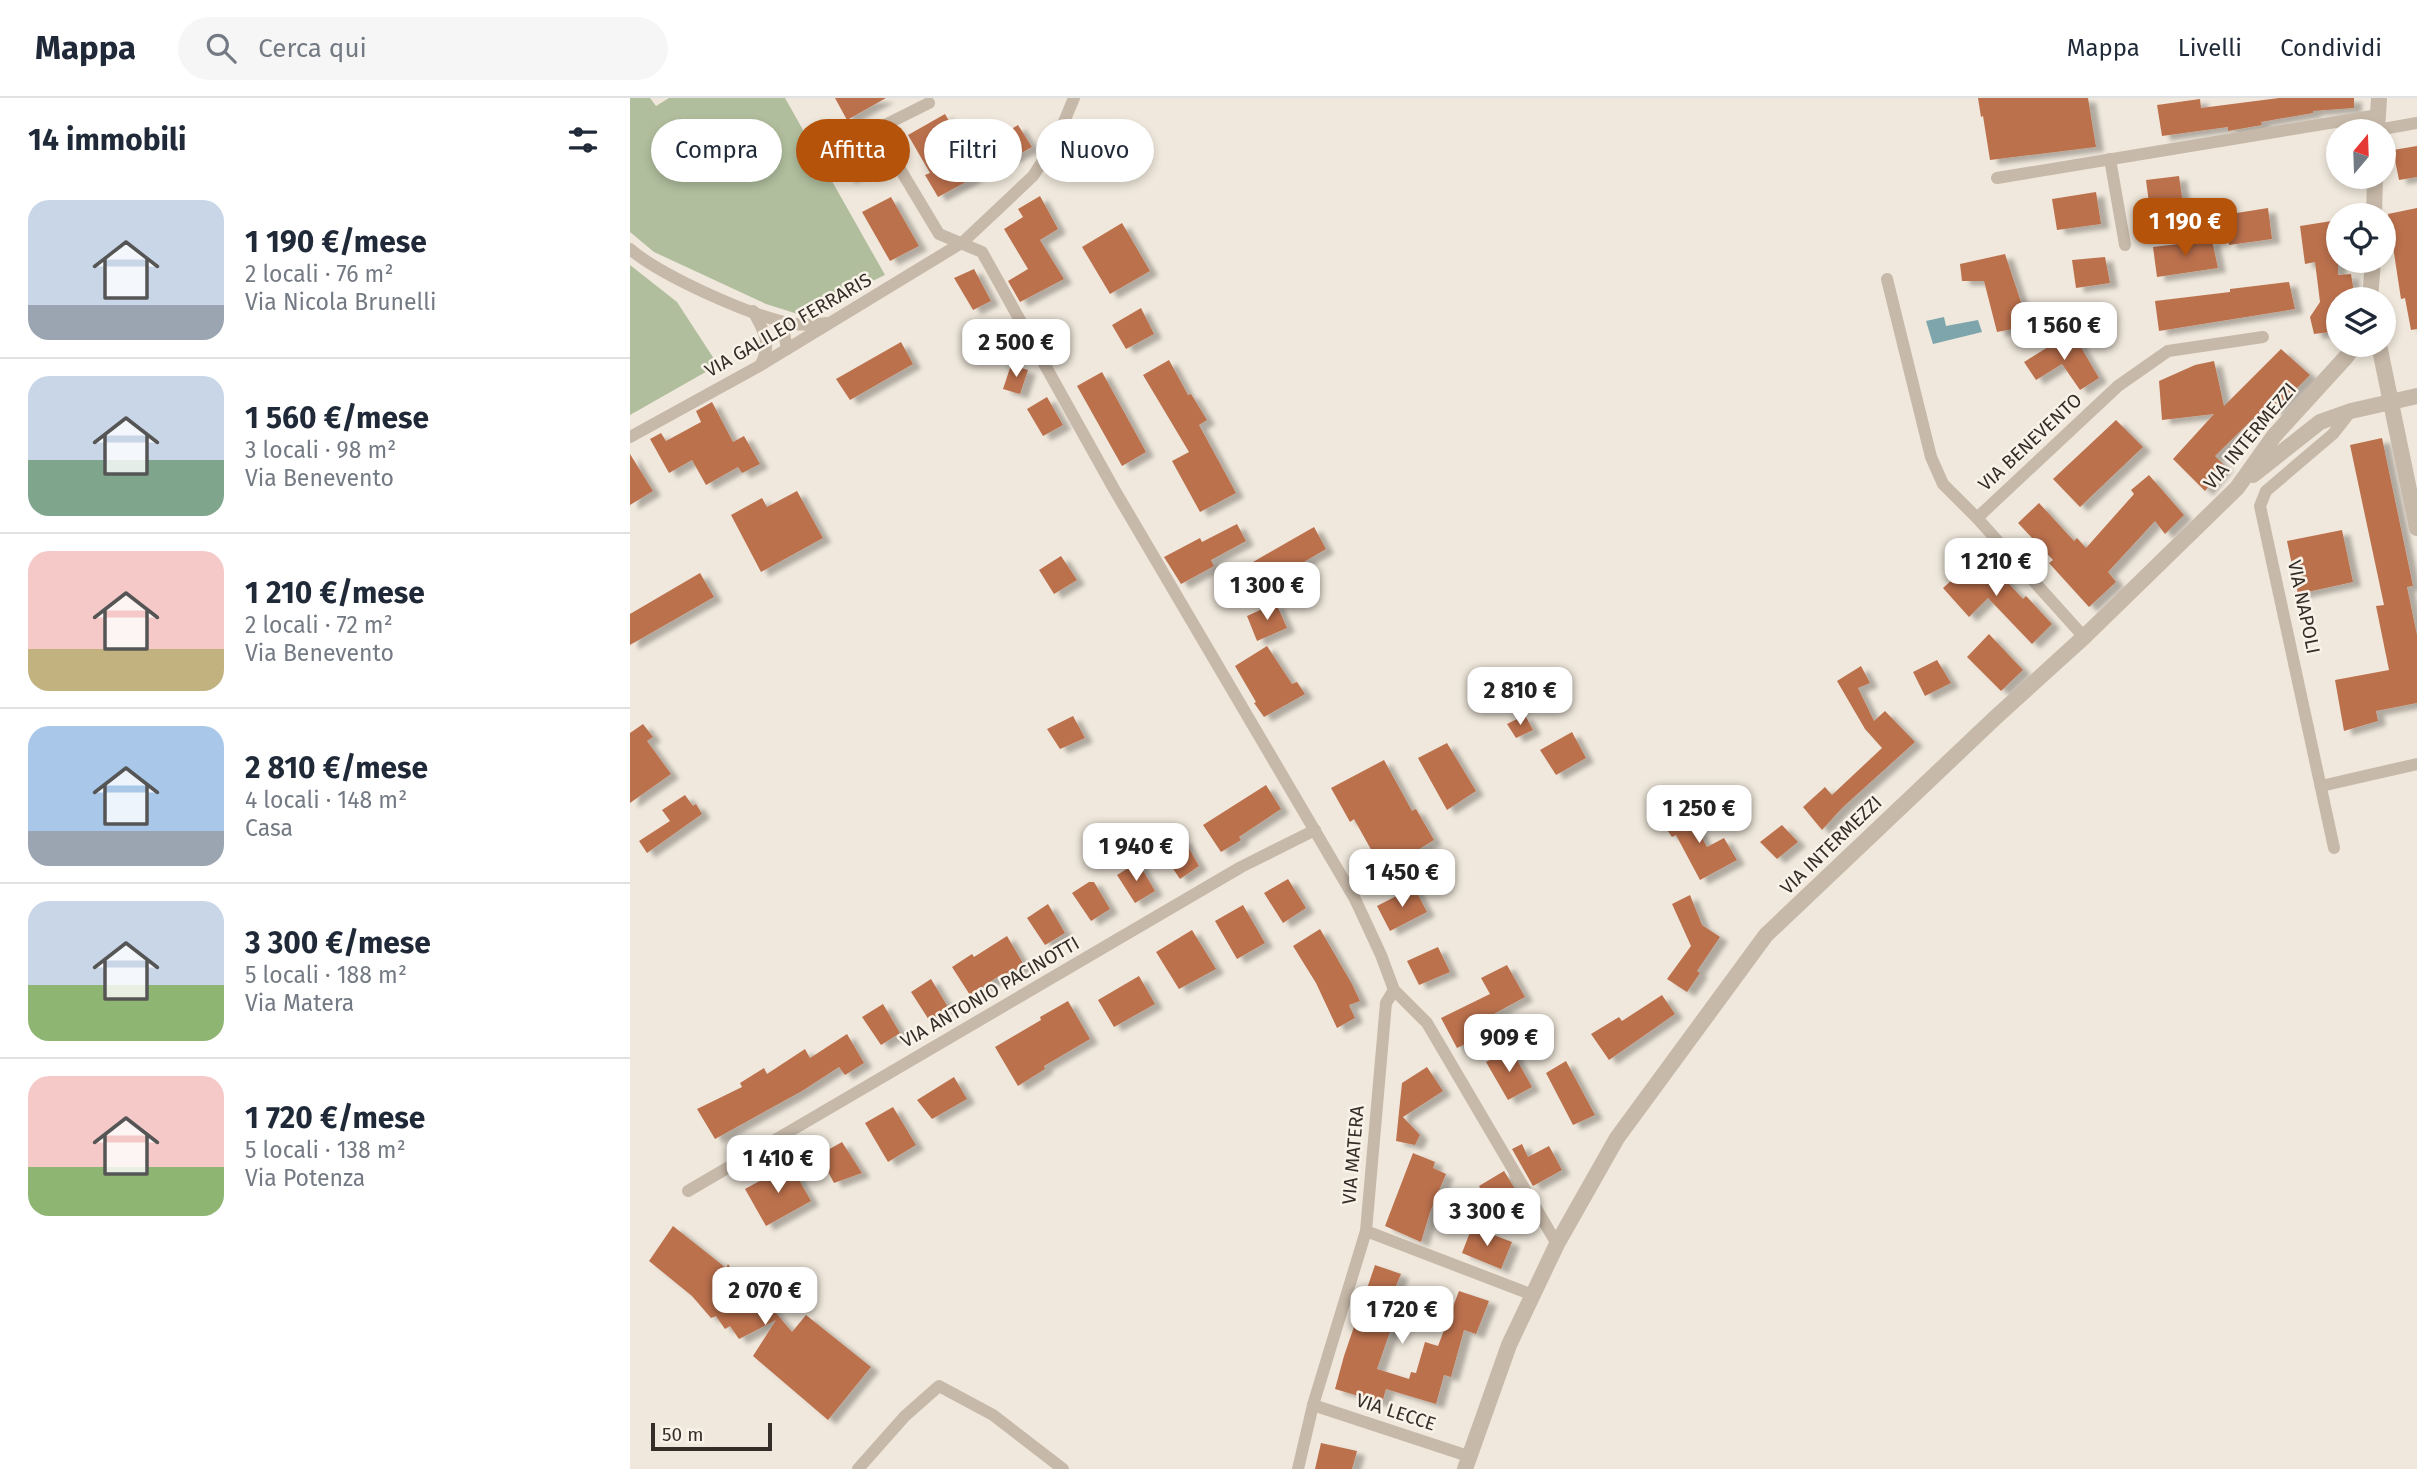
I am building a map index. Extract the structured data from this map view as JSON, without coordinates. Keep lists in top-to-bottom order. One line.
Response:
{"streets":{"street":["VIA GALILEO FERRARIS","VIA INTERMEZZI","VIA BENEVENTO","VIA NAPOLI","VIA ANTONIO PACINOTTI","VIA MATERA","VIA LECCE"]},"crossings":[["VIA INTERMEZZI","VIA BENEVENTO"],["VIA INTERMEZZI","VIA MATERA"],["VIA INTERMEZZI","VIA LECCE"]],"scale_bar":"50 m","north":"top","page":{"header":"Mappa","search":"Cerca qui","nav":["Mappa","Livelli","Condividi"],"heading":"14 immobili","chip":["Compra","Affitta","Filtri","Nuovo"],"list":[{"name":"1 190 €/mese","note":"2 locali · 76 m² · Via Nicola Brunelli"},{"name":"1 560 €/mese","note":"3 locali · 98 m² · Via Benevento"},{"name":"1 210 €/mese","note":"2 locali · 72 m² · Via Benevento"},{"name":"2 810 €/mese","note":"4 locali · 148 m² · Casa"},{"name":"3 300 €/mese","note":"5 locali · 188 m² · Via Matera"},{"name":"1 720 €/mese","note":"5 locali · 138 m² · Via Potenza"}],"price":["1 190 €","1 560 €","2 500 €","1 210 €","1 300 €","2 810 €","1 250 €","1 940 €","1 450 €","909 €","1 410 €","3 300 €","2 070 €","1 720 €"],"scale":"50 m"}}
